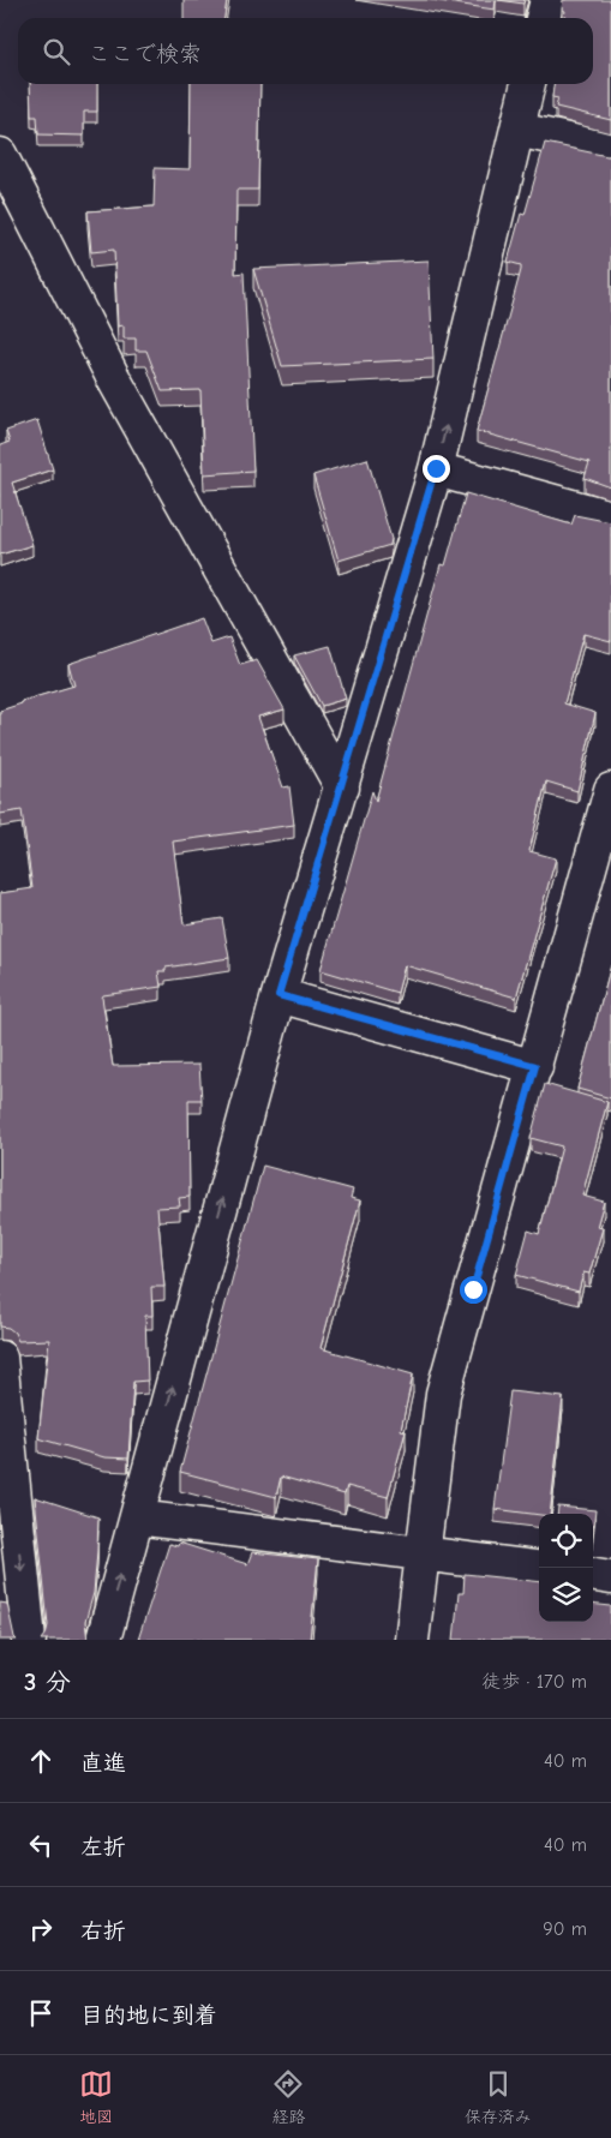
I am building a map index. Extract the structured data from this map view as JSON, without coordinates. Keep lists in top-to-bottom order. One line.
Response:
{"page":{"search":"ここで検索","heading":["3 分","徒歩 · 170 m"],"list":[["直進","40 m"],["左折","40 m"],["右折","90 m"],"目的地に到着"],"nav":["地図","経路","保存済み"]}}
